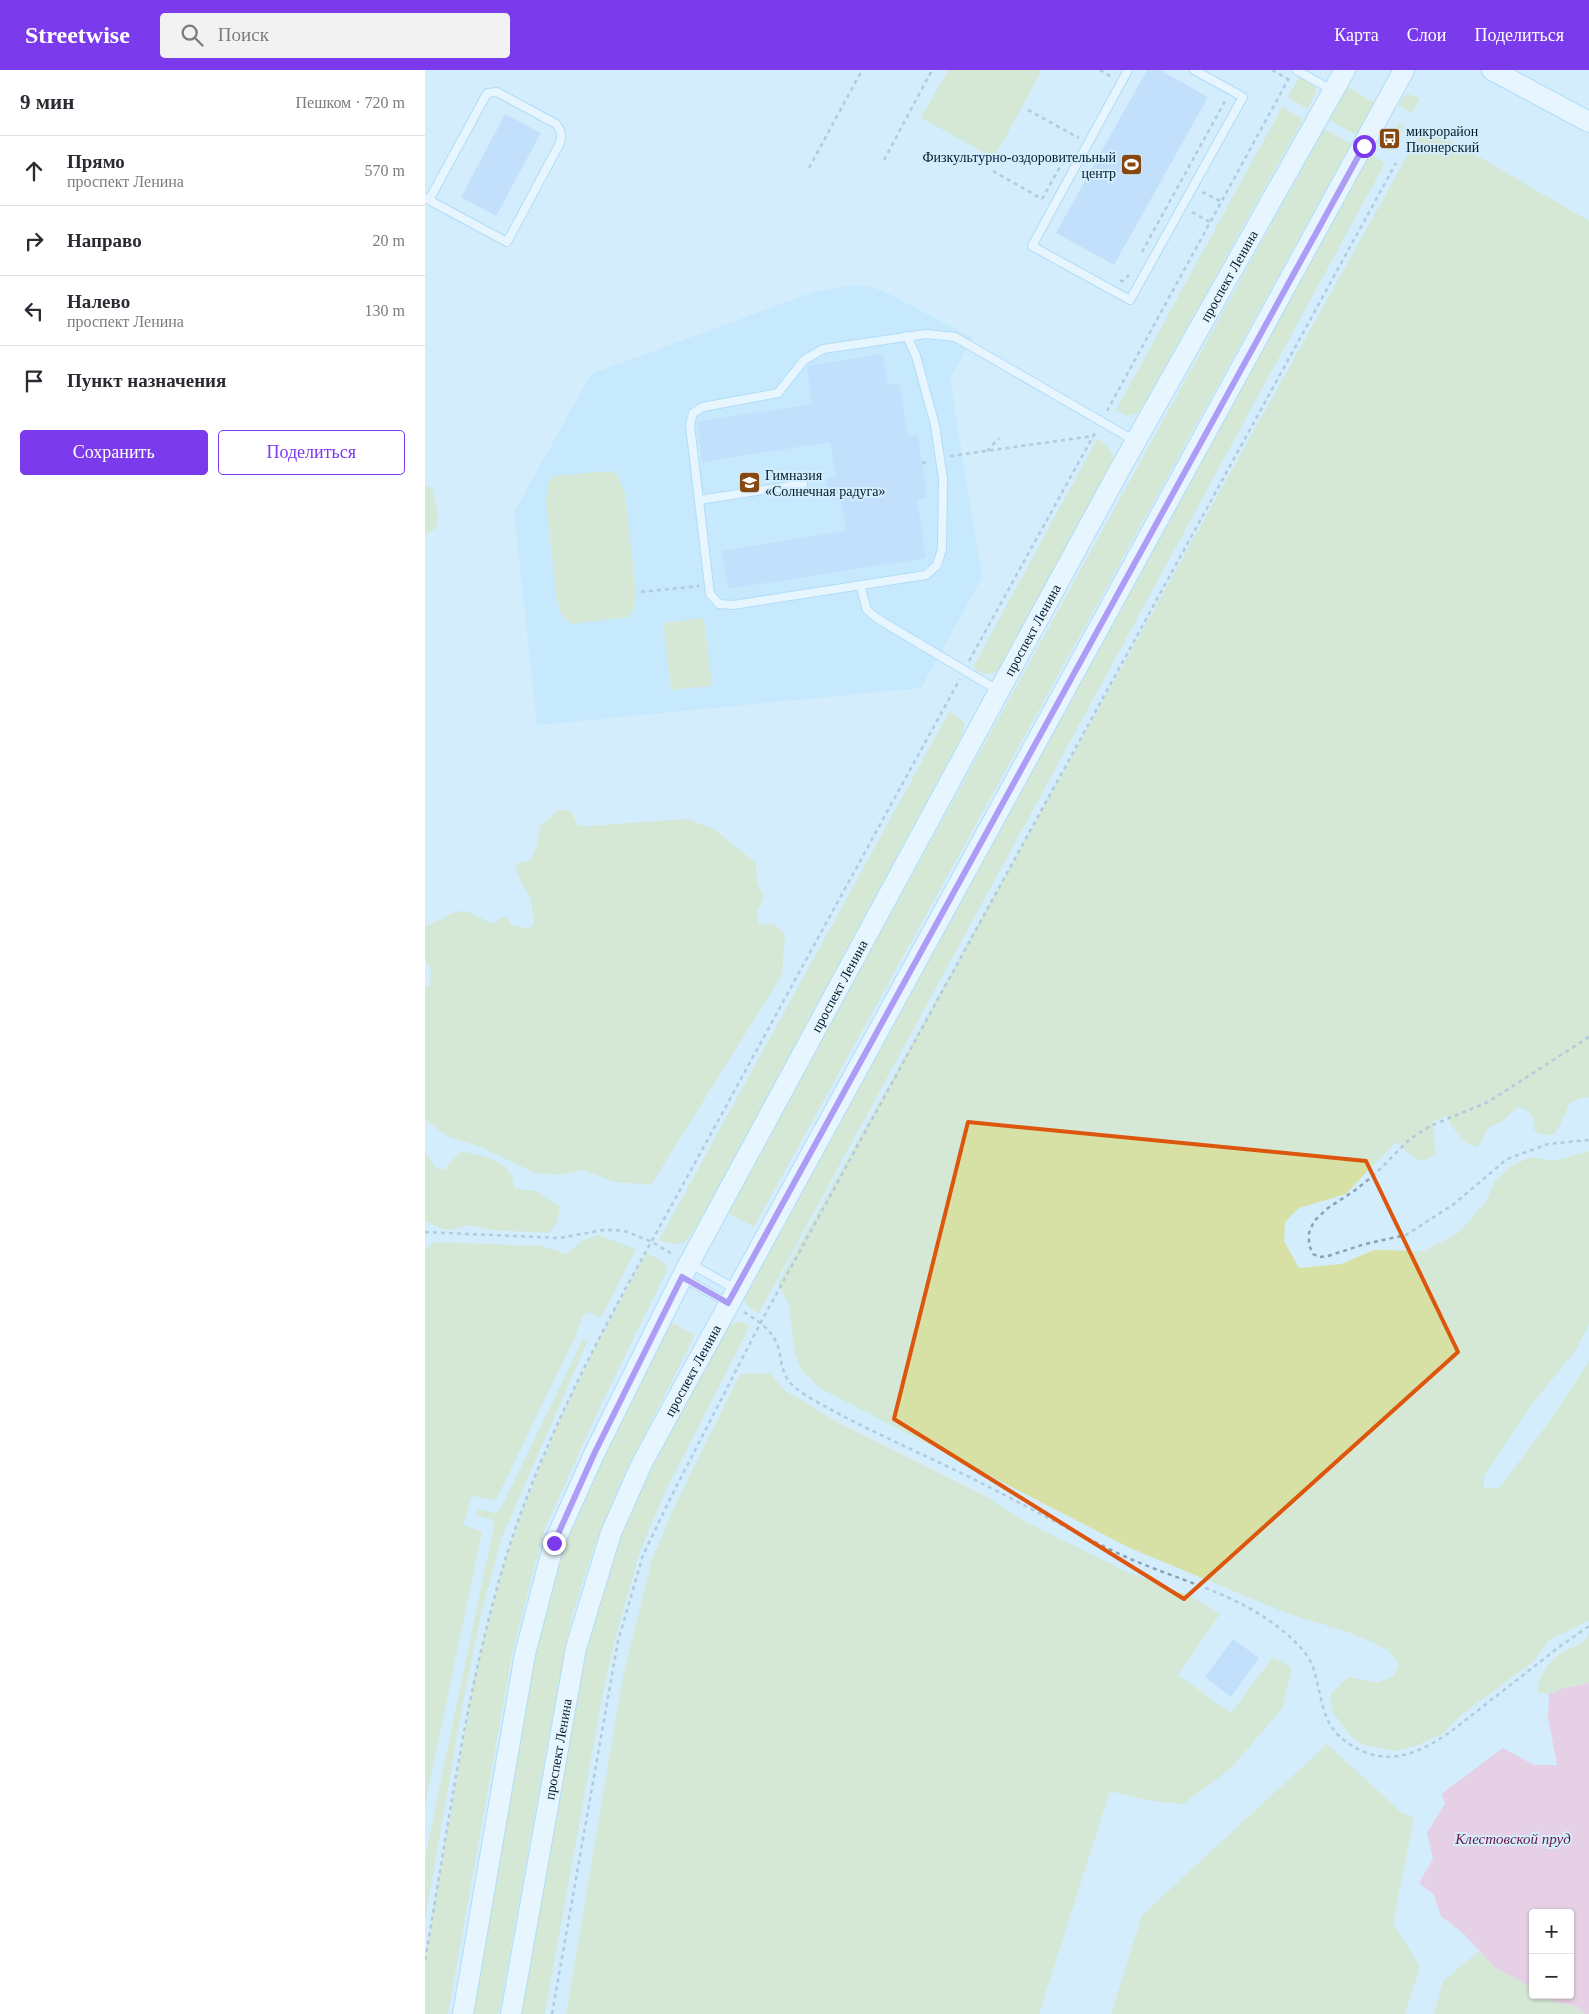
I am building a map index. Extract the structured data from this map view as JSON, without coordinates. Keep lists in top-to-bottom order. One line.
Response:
{"streets":{"street":["проспект Ленина"]},"water":["Клестовской пруд"],"places":{"bus stop":["микрорайон Пионерский"],"sports":["Физкультурно-оздоровительный центр"],"school or university":["Гимназия «Солнечная радуга»"]},"page":{"header":"Streetwise","search":"Поиск","nav":["Карта","Слои","Поделиться"],"heading":["9 мин","Пешком · 720 m"],"list":[["Прямо","проспект Ленина","570 m"],["Направо","20 m"],["Налево","проспект Ленина","130 m"],"Пункт назначения"],"buttons":["Сохранить","Поделиться"],"map_buttons":["+","−"]}}
